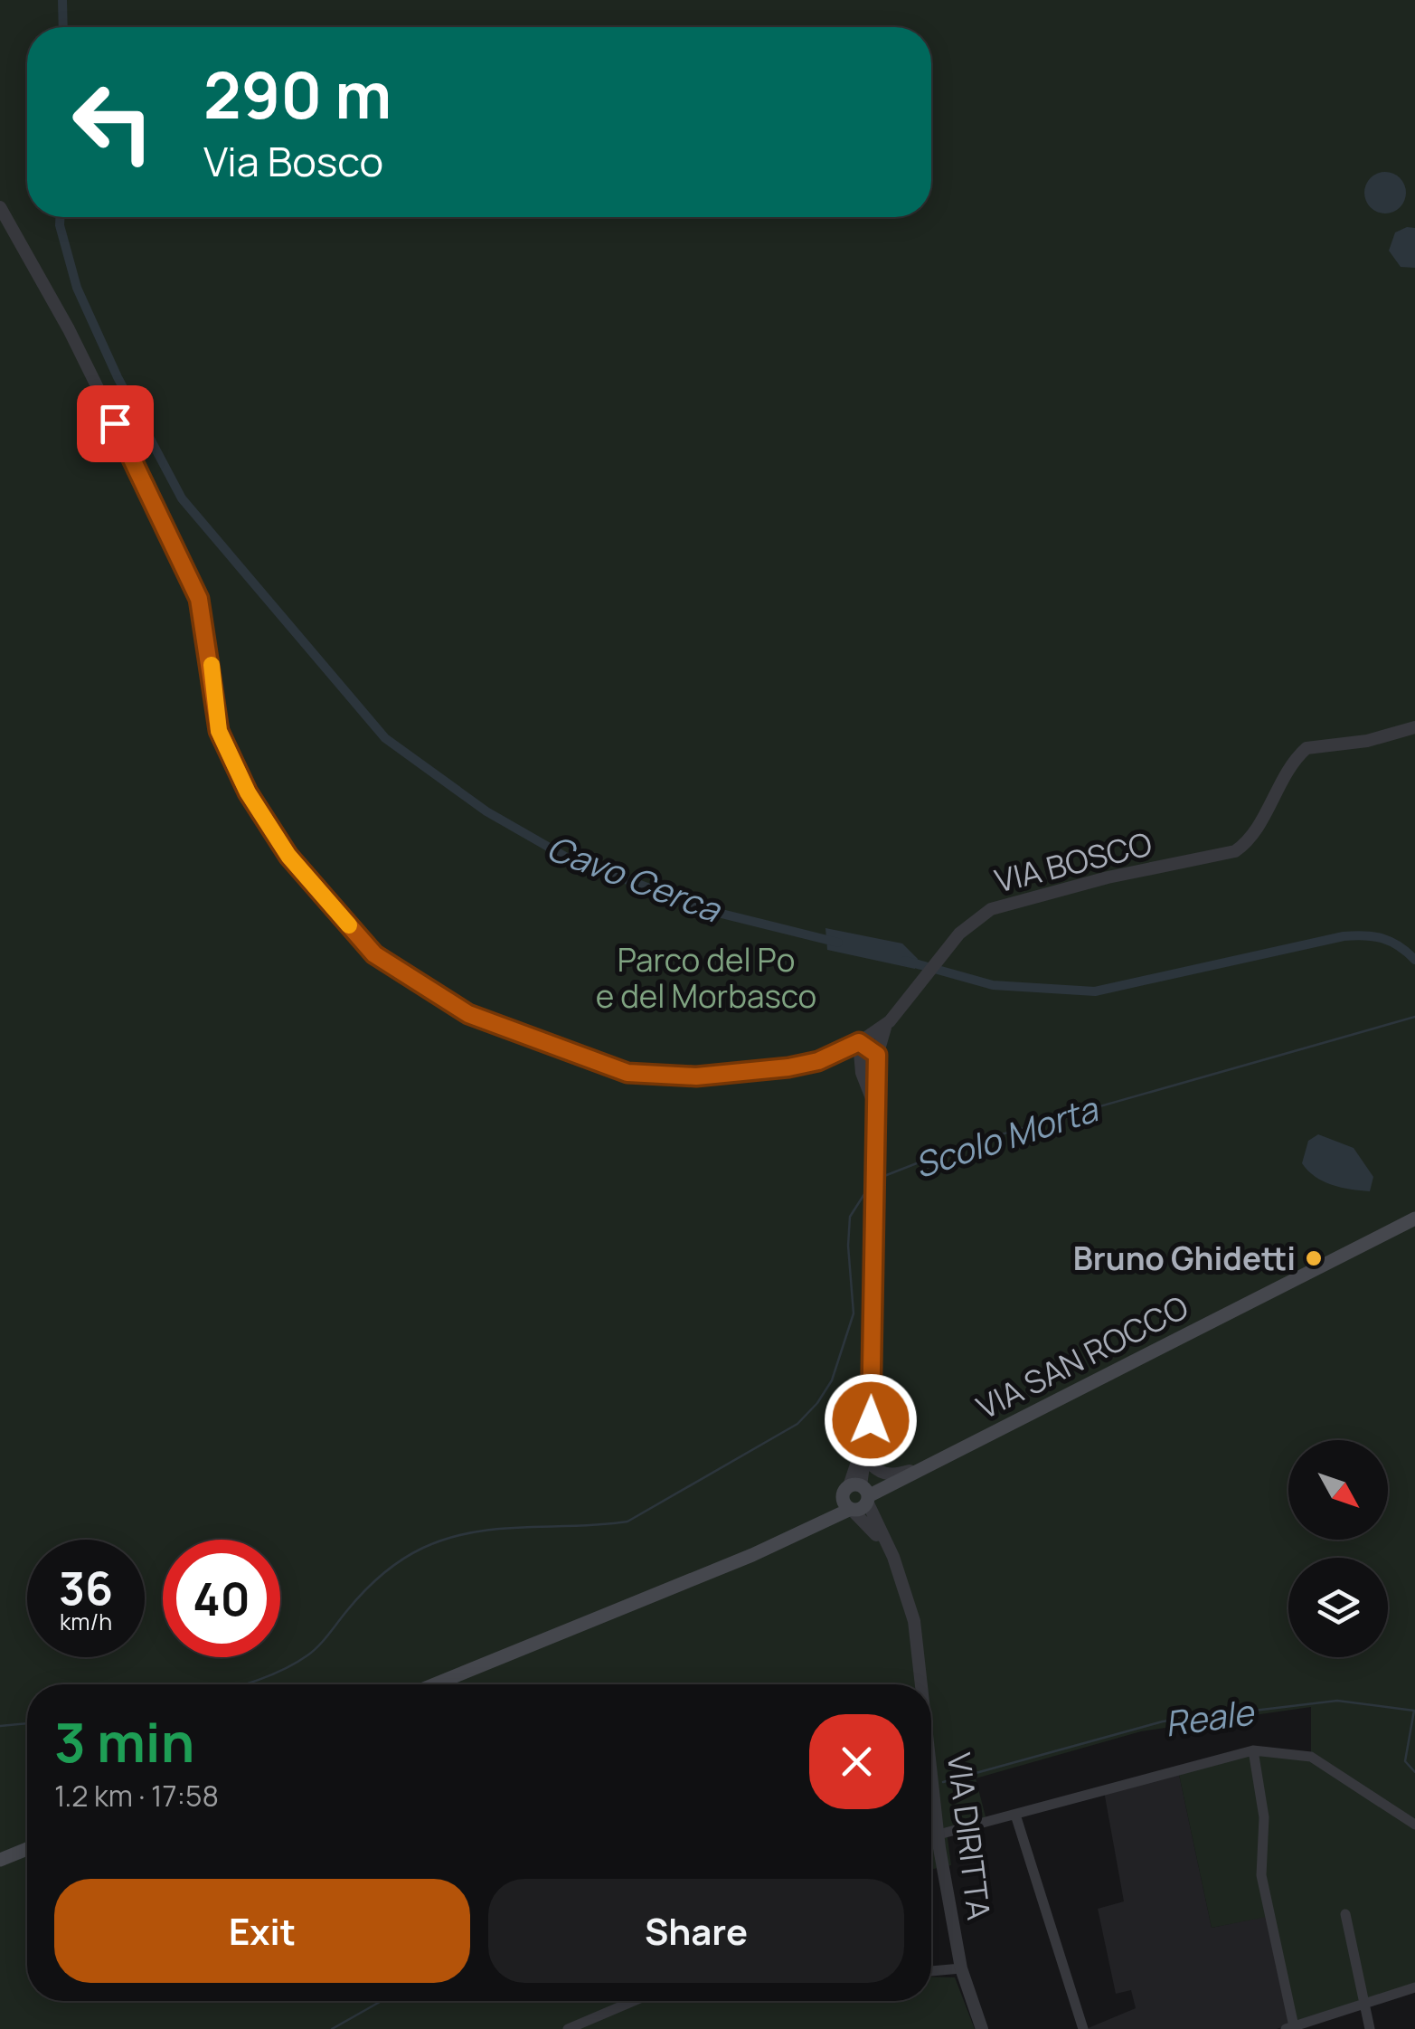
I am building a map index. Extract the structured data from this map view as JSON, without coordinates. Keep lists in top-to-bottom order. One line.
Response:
{"streets":{"main road":["VIA SAN ROCCO"],"street":["VIA BOSCO","VIA DIRITTA"]},"crossings":[["VIA SAN ROCCO","VIA DIRITTA"]],"water":["Cavo Cerca","Scolo Morta","Reale"],"parks":["Parco del Po e del Morbasco"],"places":["Bruno Ghidetti"],"north":"bottom right","page":{"turn":["290 m","Via Bosco"],"speed":"36 km/h","limit":"40","heading":["3 min","1.2 km · 17:58"],"buttons":["Exit","Share"]}}
